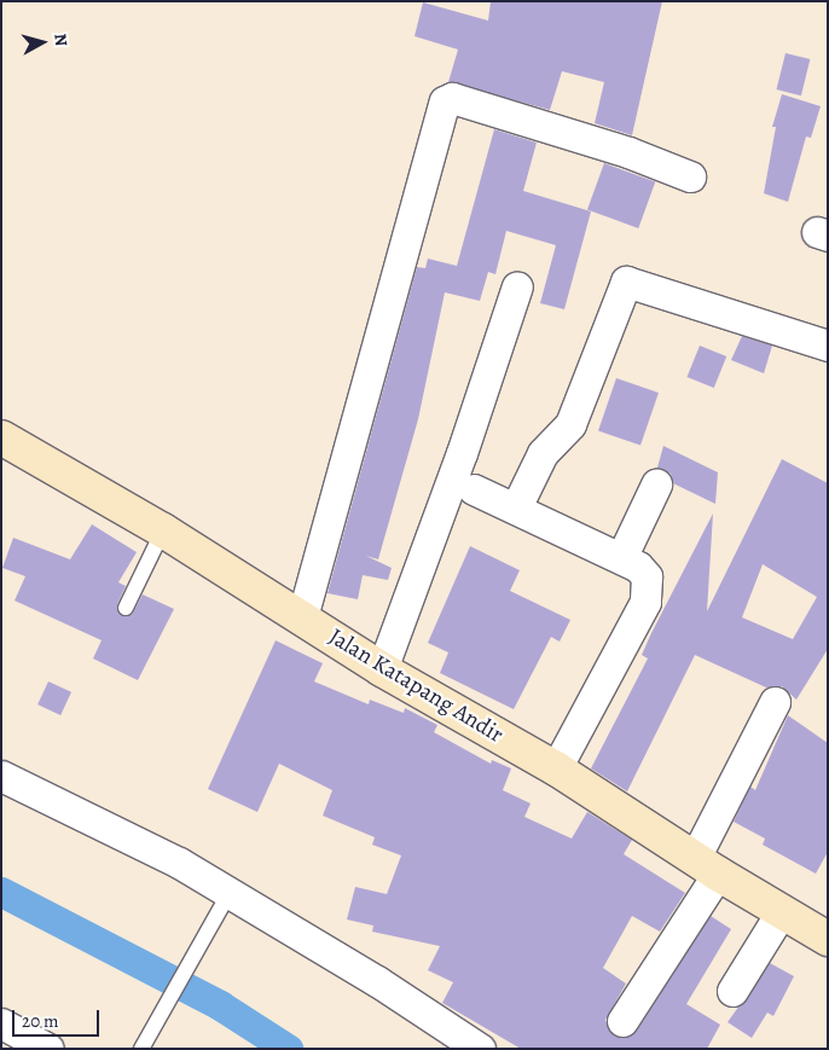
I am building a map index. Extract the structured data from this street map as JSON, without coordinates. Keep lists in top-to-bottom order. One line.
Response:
{"streets":{"street":["Jalan Katapang Andir"]},"scale_bar":"20 m","north":"right"}
